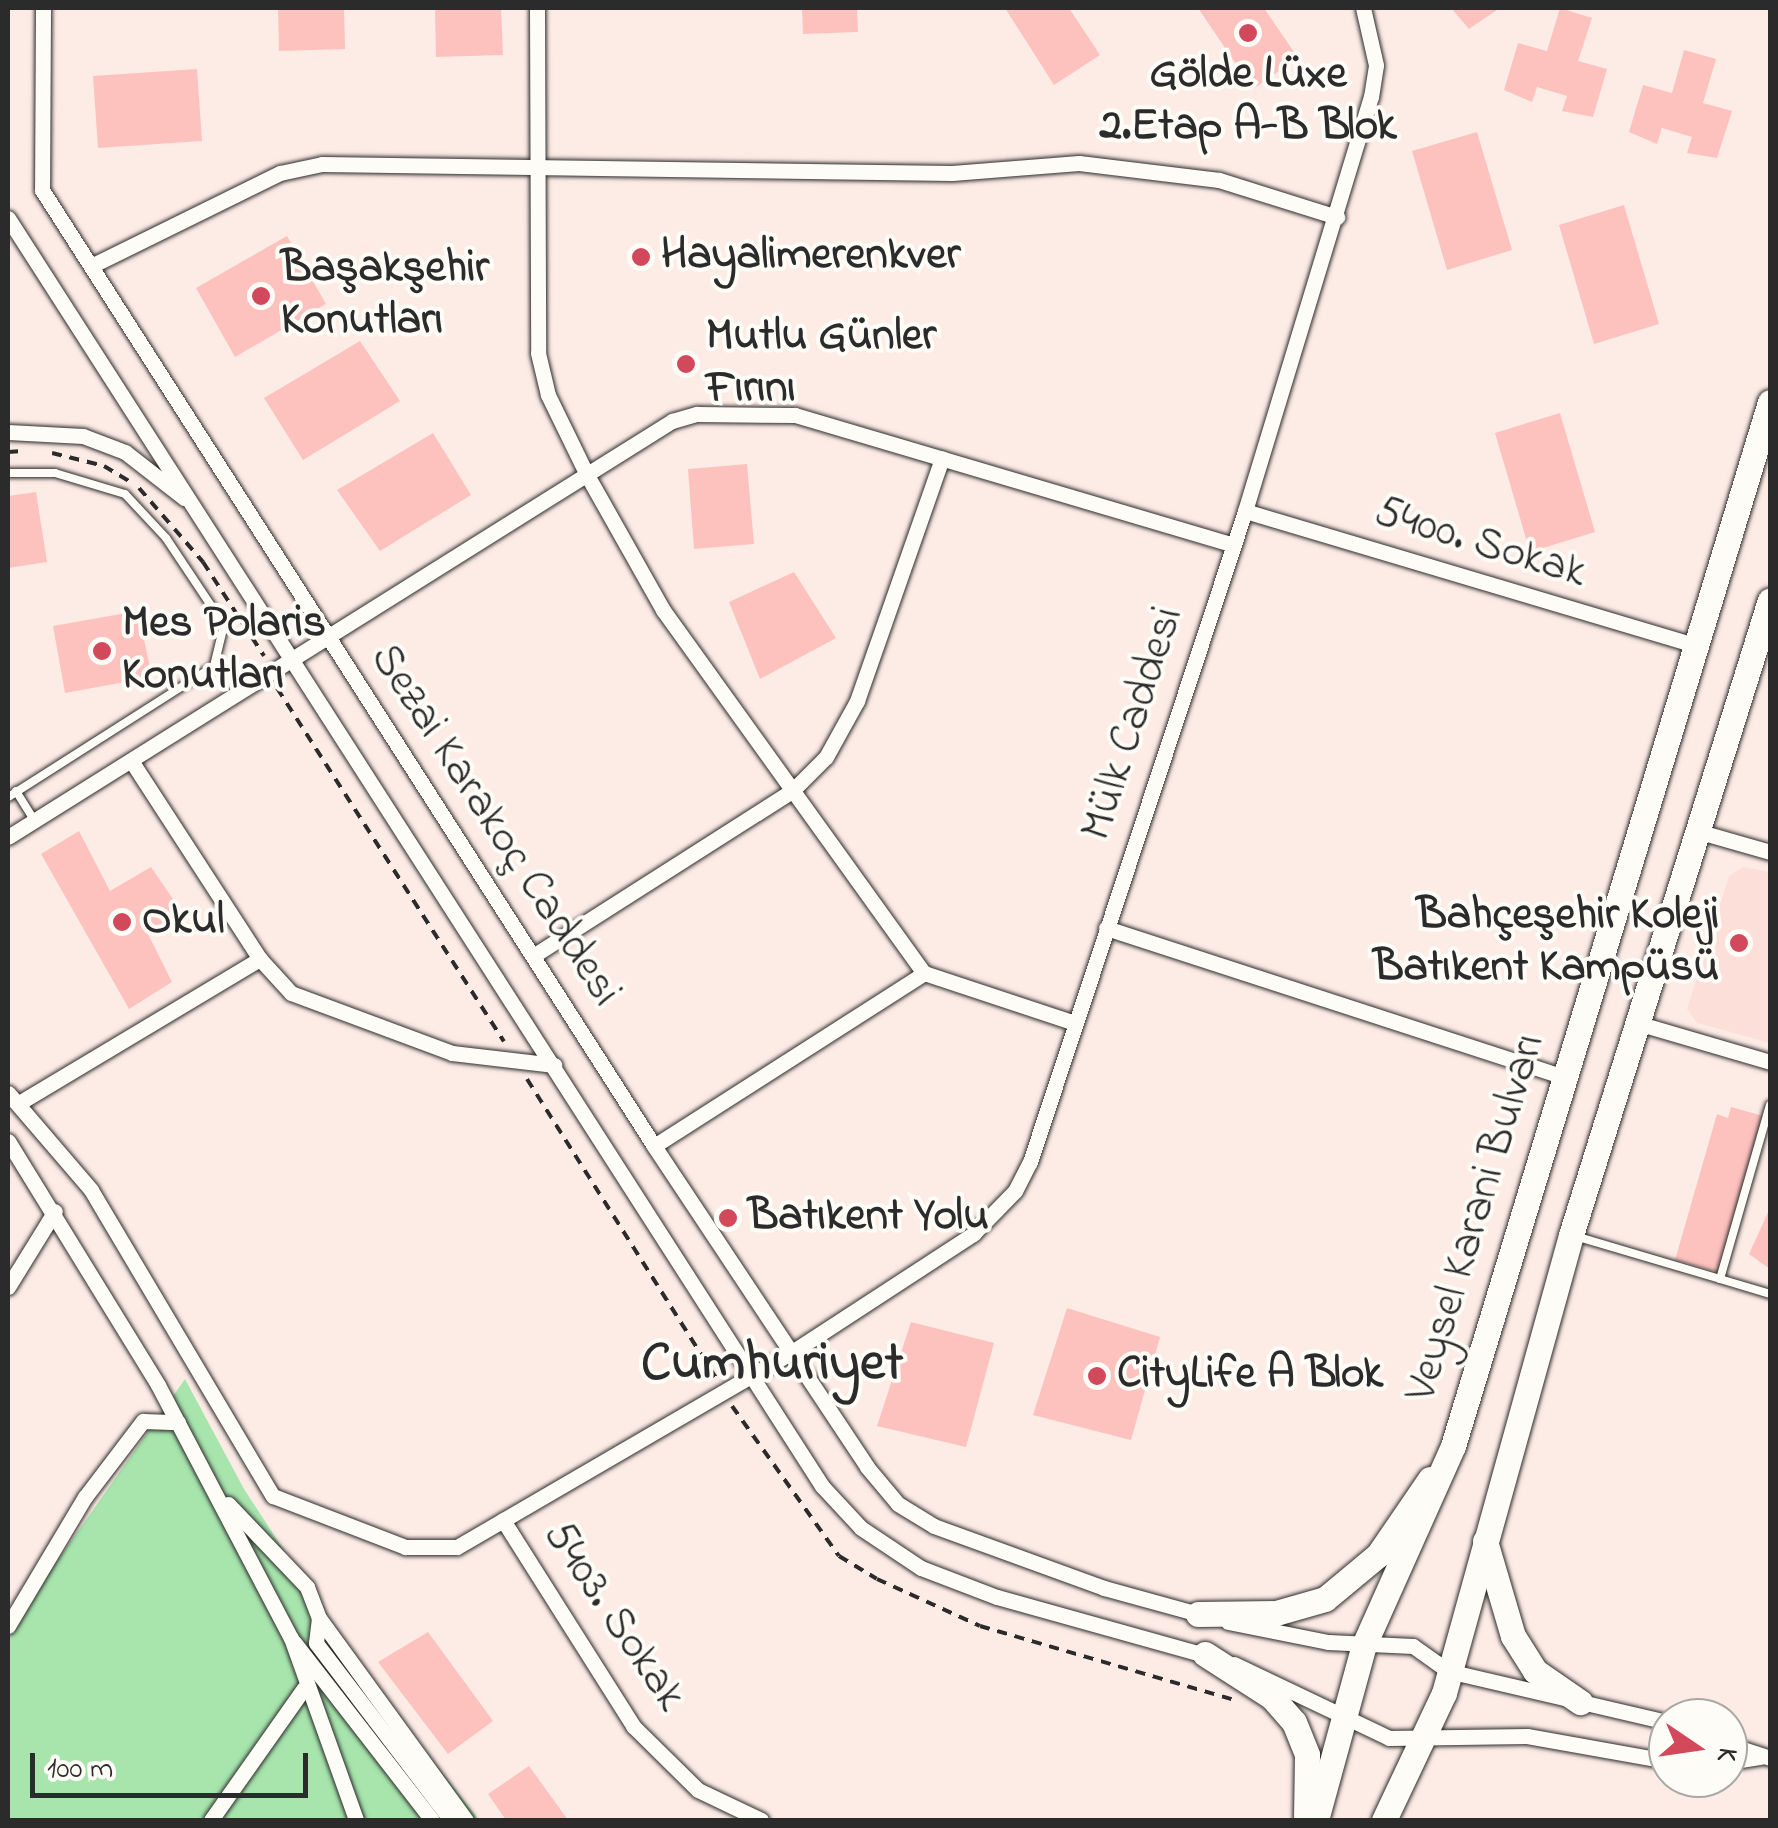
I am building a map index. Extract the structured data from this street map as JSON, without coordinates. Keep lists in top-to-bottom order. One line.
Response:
{"streets":{"main road":["Veysel Karani Bulvarı"],"street":["5400. Sokak","Mülk Caddesi","Sezai Karakoç Caddesi","5403. Sokak"]},"crossings":[["5400. Sokak","Mülk Caddesi"],["5400. Sokak","Veysel Karani Bulvarı"],["Mülk Caddesi","Sezai Karakoç Caddesi"],["Mülk Caddesi","5403. Sokak"],["Sezai Karakoç Caddesi","Veysel Karani Bulvarı"]],"districts":["Cumhuriyet"],"places":["Gölde Lüxe 2.Etap A-B Blok","Hayalimerenkver","Başakşehir Konutları","Mutlu Günler Fırını","Mes Polaris Konutları","Okul","Bahçeşehir Koleji Batıkent Kampüsü","Batıkent Yolu","CityLife A Blok"],"scale_bar":"100 m","north":"right"}
